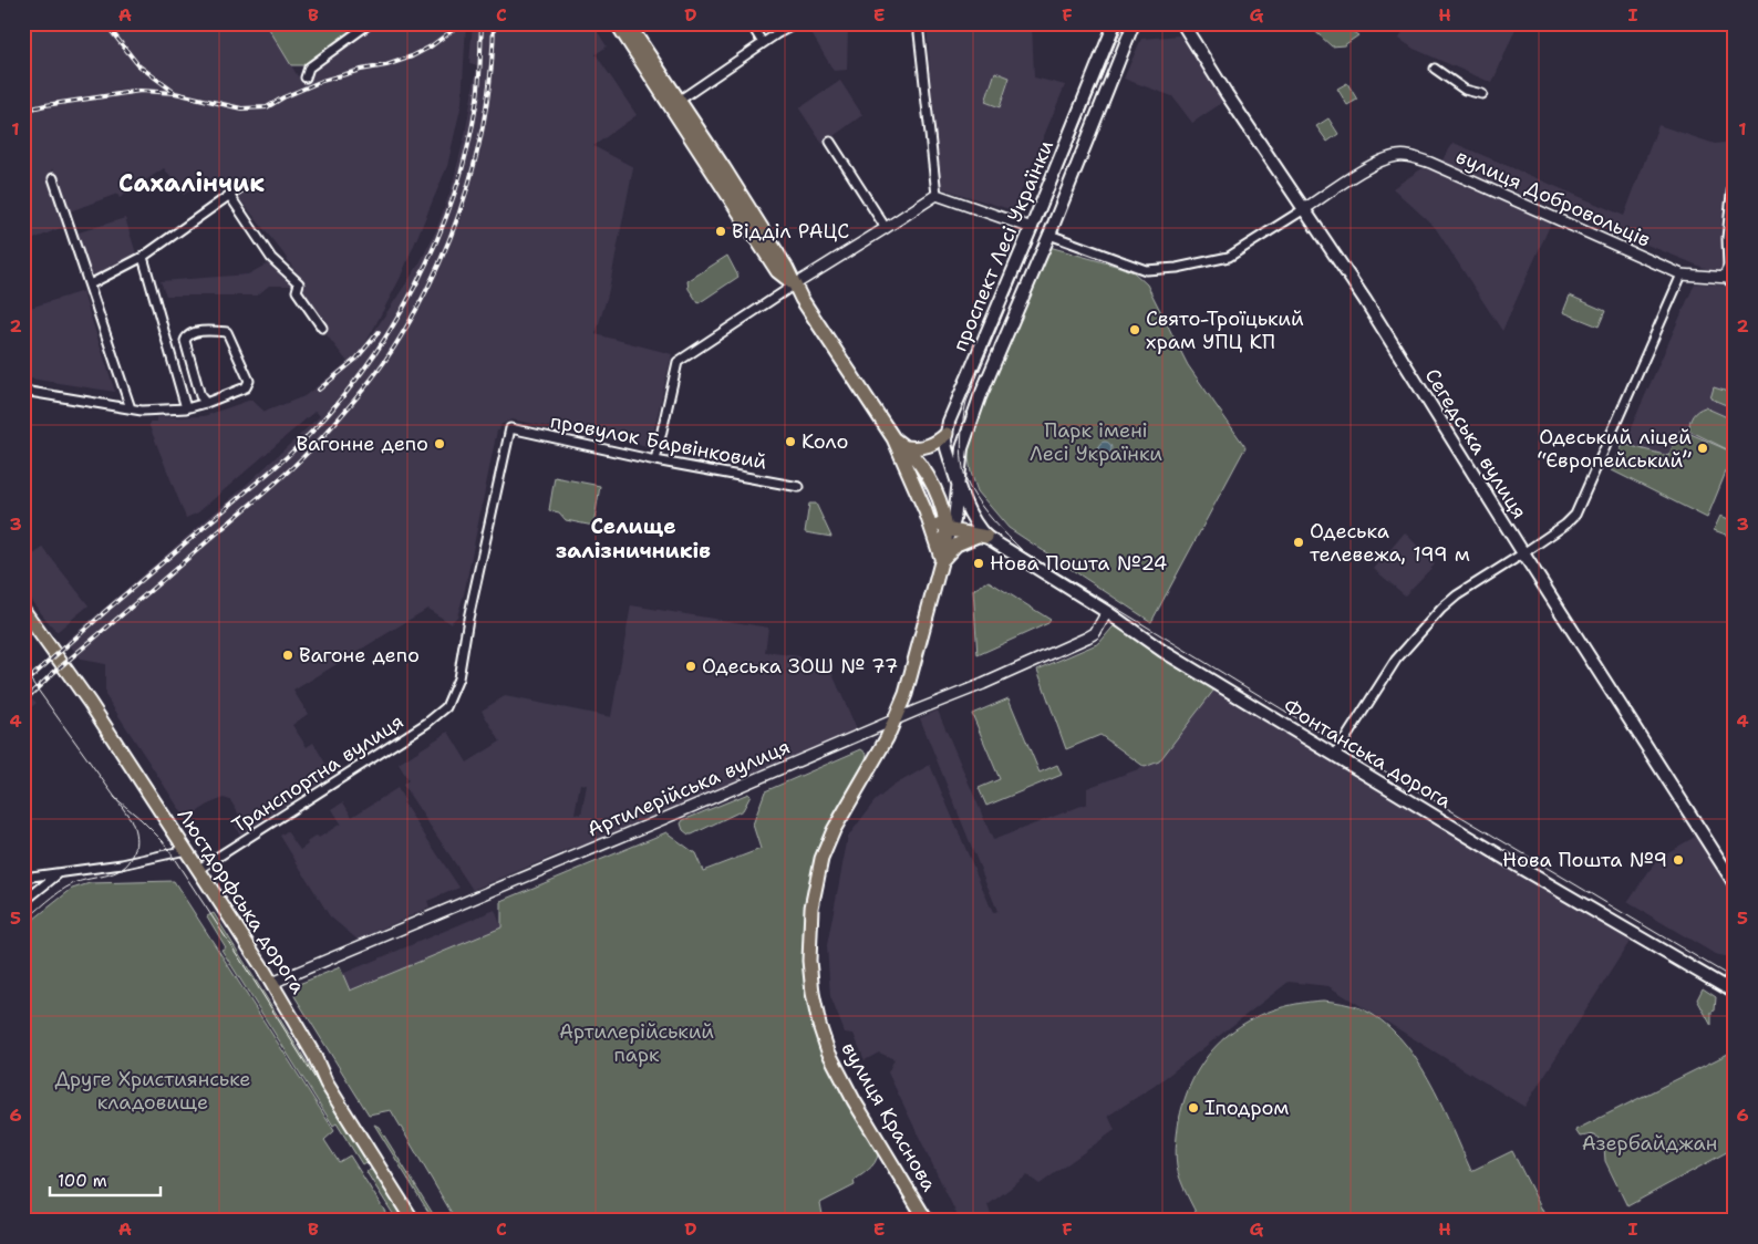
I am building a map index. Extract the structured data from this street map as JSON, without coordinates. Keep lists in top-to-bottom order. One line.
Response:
{"streets":{"main road":["проспект Лесі Українки","Сегедська вулиця","Фонтанська дорога","Люстдорфська дорога","вулиця Краснова"],"street":["вулиця Добровольців","провулок Барвінковий","Транспортна вулиця","Артилерійська вулиця"]},"crossings":[["вулиця Добровольців","Сегедська вулиця"],["проспект Лесі Українки","Фонтанська дорога"],["проспект Лесі Українки","вулиця Краснова"],["провулок Барвінковий","Транспортна вулиця"],["Фонтанська дорога","Артилерійська вулиця"],["Транспортна вулиця","Люстдорфська дорога"],["Артилерійська вулиця","Люстдорфська дорога"],["Артилерійська вулиця","вулиця Краснова"]],"districts":["Сахалінчик","Селище залізничників"],"parks":["Парк імені Лесі Українки","Артилерійський парк","Друге Християнське кладовище","Азербайджан"],"places":["Відділ РАЦС","Свято-Троїцький храм УПЦ КП","Коло","Вагонне депо","Одеський ліцей “Європейський”","Одеська телевежа, 199 м","Нова Пошта №24","Вагоне депо","Одеська ЗОШ № 77","Нова Пошта №9","Іподром"],"scale_bar":"100 m","grid":{"columns":["A","B","C","D","E","F","G","H","I"],"rows":["1","2","3","4","5","6"]}}
